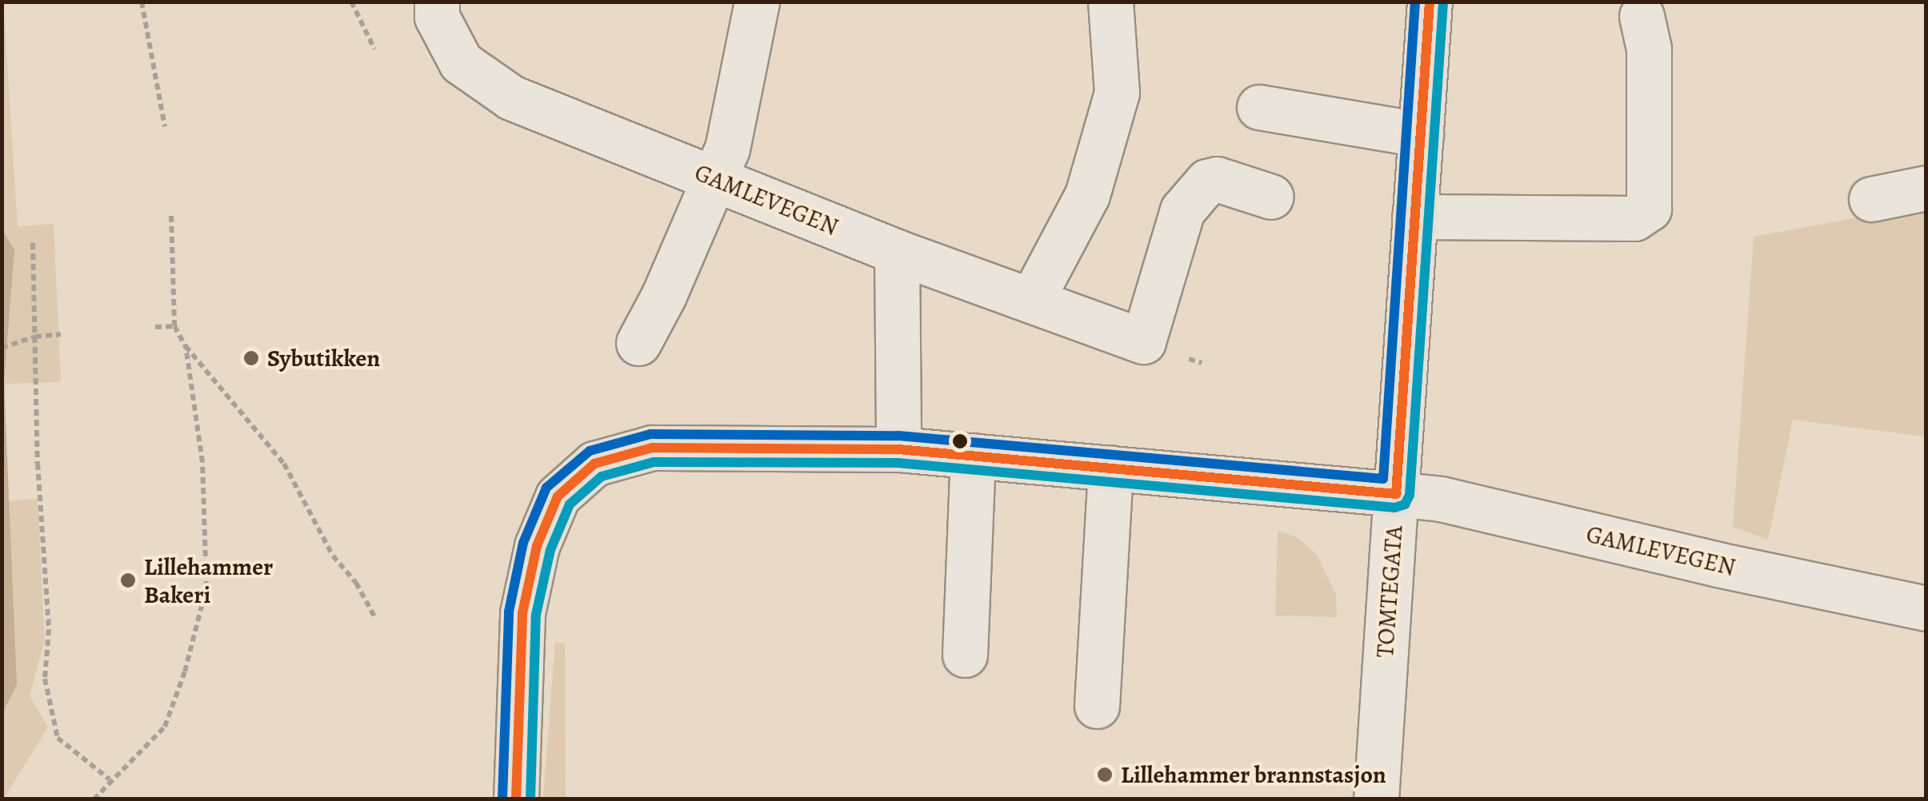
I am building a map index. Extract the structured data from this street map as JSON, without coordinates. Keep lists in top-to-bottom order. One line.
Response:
{"streets":{"main road":["TOMTEGATA"],"street":["GAMLEVEGEN"]},"crossings":[["GAMLEVEGEN","TOMTEGATA"]],"places":["Sybutikken","Lillehammer Bakeri","Lillehammer brannstasjon"]}
